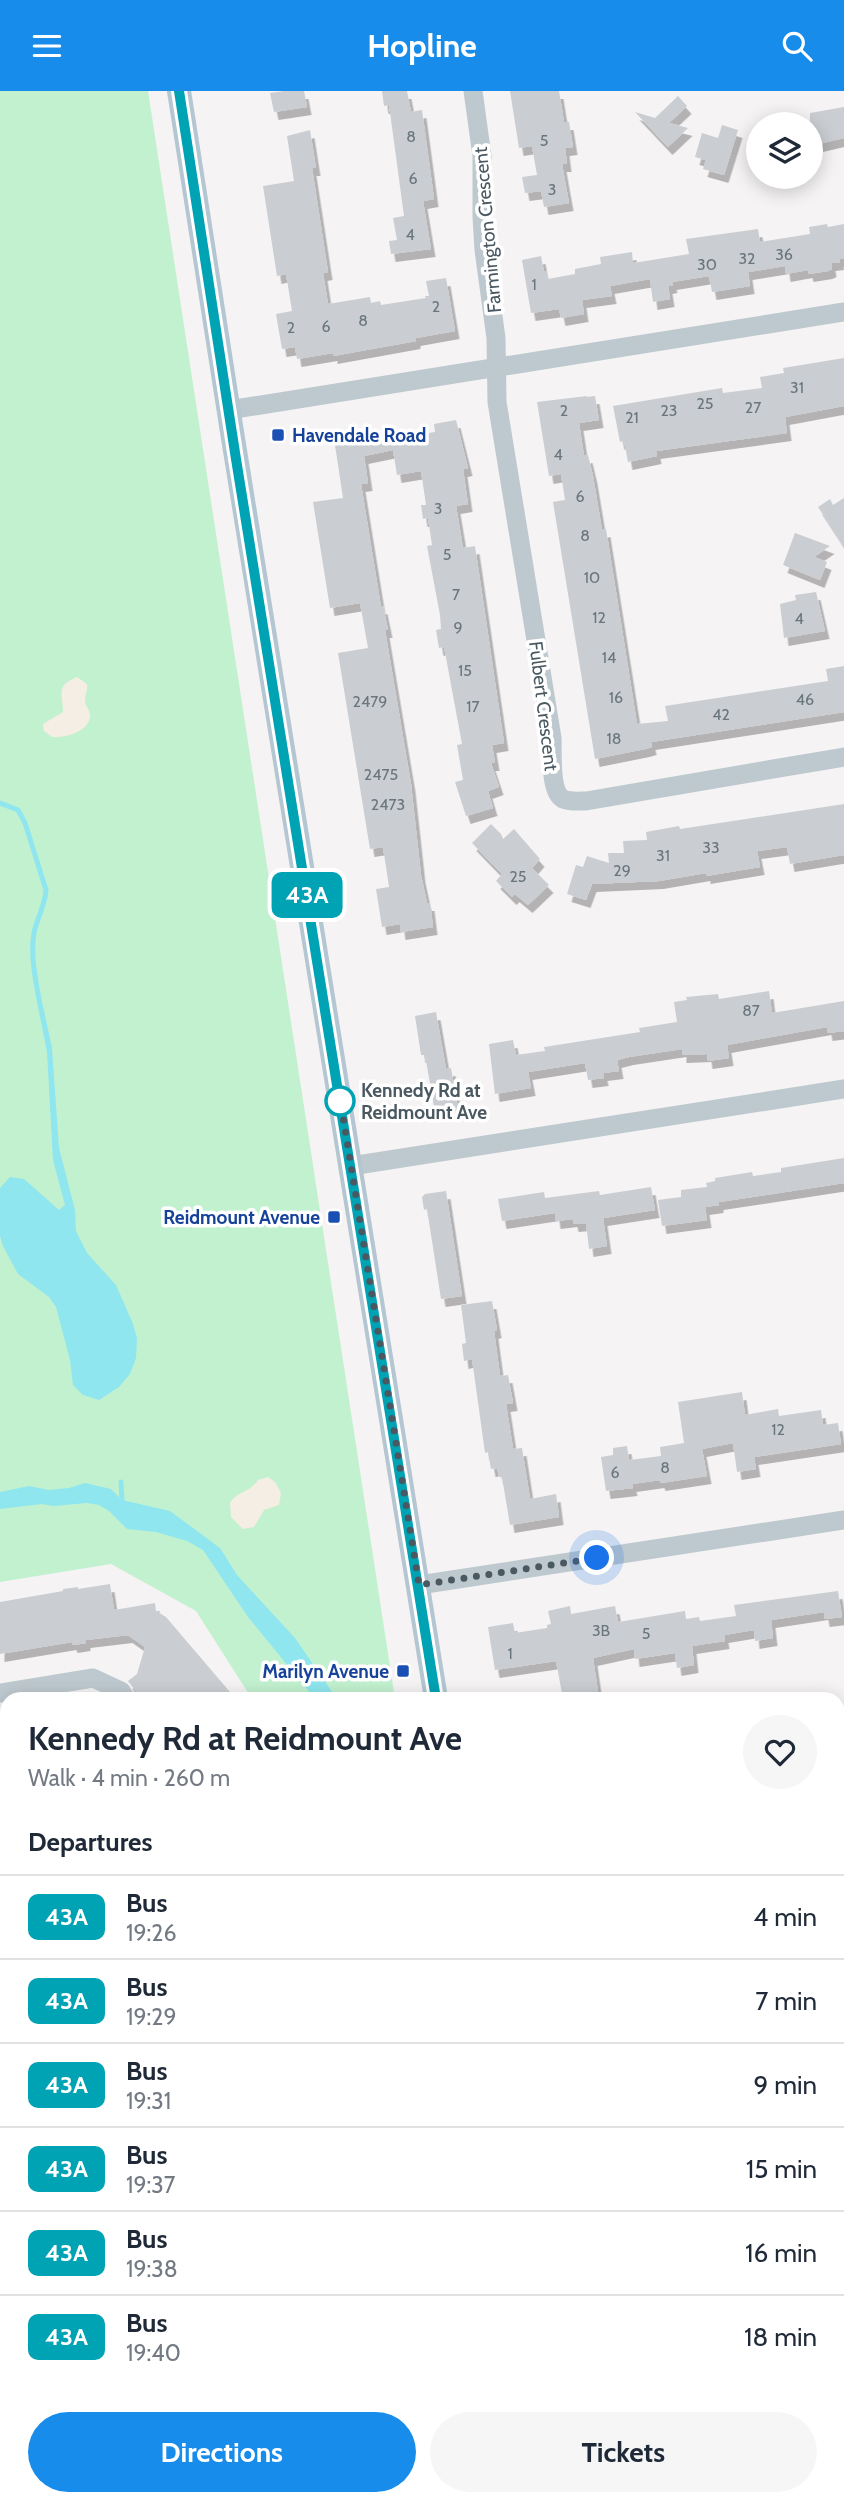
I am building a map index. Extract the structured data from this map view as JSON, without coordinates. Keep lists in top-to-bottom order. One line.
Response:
{"streets":{"street":["Farmington Crescent","Fulbert Crescent"]},"crossings":[["Farmington Crescent","Fulbert Crescent"]],"places":{"transit":["Havendale Road","Reidmount Avenue","Marilyn Avenue"],"other":["Kennedy Rd at Reidmount Ave"]},"lines":["bus line 43A"],"house_numbers":["8","5","6","3","4","36","32","30","1","2","8","6","2","31","25","27","2","23","21","4","6","3","8","5","10","7","12","4","9","14","15","16","46","2479","17","42","18","2475","2473","33","31","29","25","87","12","8","6","3B","5","1"],"page":{"header":"Hopline","on_map":"43A","heading":[["Kennedy Rd at Reidmount Ave","Walk · 4 min · 260 m"],"Departures"],"list":[{"mark":"43A","name":"Bus","note":"19:26","value":"4 min"},{"mark":"43A","name":"Bus","note":"19:29","value":"7 min"},{"mark":"43A","name":"Bus","note":"19:31","value":"9 min"},{"mark":"43A","name":"Bus","note":"19:37","value":"15 min"},{"mark":"43A","name":"Bus","note":"19:38","value":"16 min"},{"mark":"43A","name":"Bus","note":"19:40","value":"18 min"}],"buttons":["Directions","Tickets"]}}
